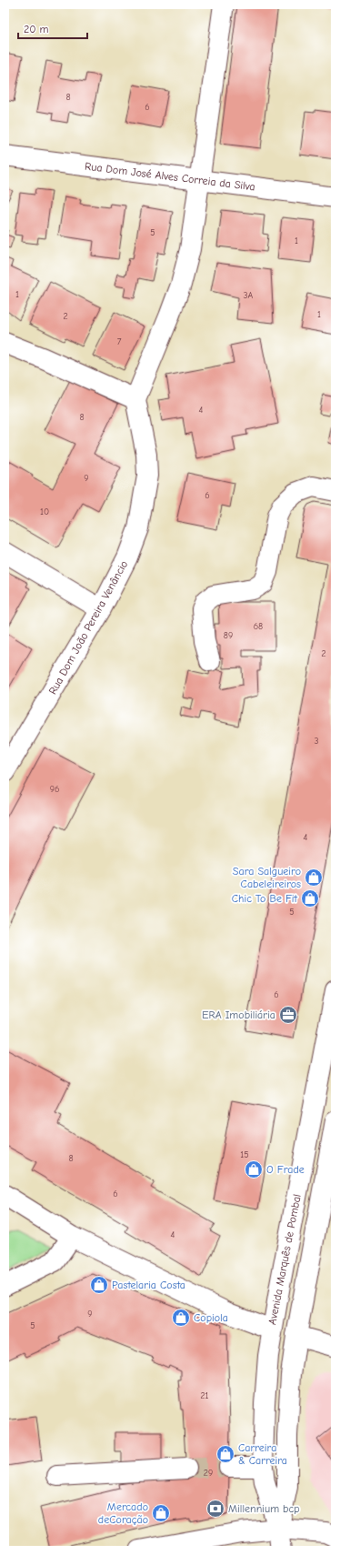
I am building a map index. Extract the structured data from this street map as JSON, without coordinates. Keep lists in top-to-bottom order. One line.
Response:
{"streets":{"street":["Rua Dom José Alves Correia da Silva","Rua Dom João Pereira Venâncio","Avenida Marquês de Pombal"]},"places":{"shop":["Sara Salgueiro Cabeleireiros","Chic To Be Fit","O Frade","Pastelaria Costa","Copiola","Carreira & Carreira","Mercado deCoração"],"office":["ERA Imobiliária"],"bank":["Millennium bcp"]},"house_numbers":["8","6","5","1","1","3A","1","2","7","4","8","9","6","10","68","89","2","3","96","4","5","6","15","8","6","4","9","5","21","29"],"scale_bar":"20 m"}
